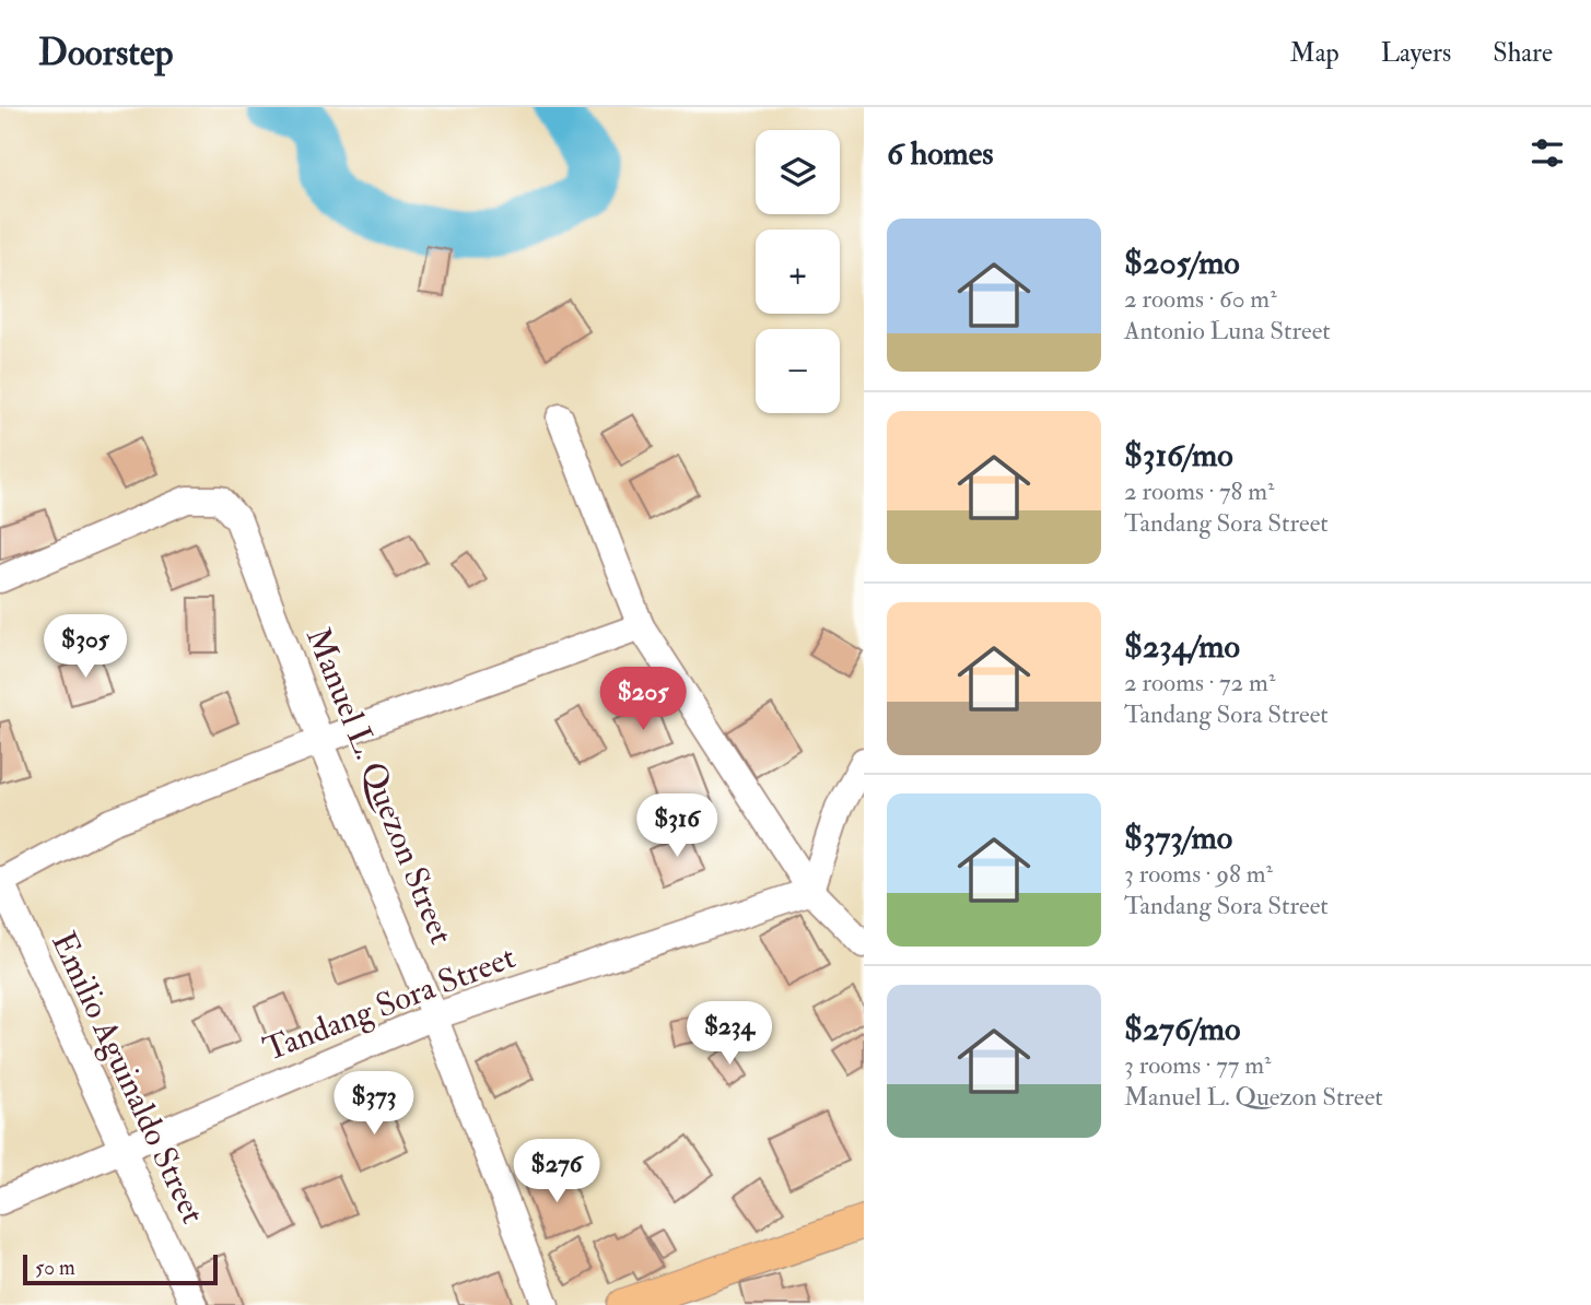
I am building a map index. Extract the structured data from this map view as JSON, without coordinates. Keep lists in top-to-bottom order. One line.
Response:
{"streets":{"street":["Manuel L. Quezon Street","Tandang Sora Street","Emilio Aguinaldo Street"]},"crossings":[["Manuel L. Quezon Street","Tandang Sora Street"],["Tandang Sora Street","Emilio Aguinaldo Street"]],"scale_bar":"50 m","page":{"header":"Doorstep","nav":["Map","Layers","Share"],"heading":"6 homes","map_buttons":["+","−"],"list":[{"name":"$205/mo","note":"2 rooms · 60 m² · Antonio Luna Street"},{"name":"$316/mo","note":"2 rooms · 78 m² · Tandang Sora Street"},{"name":"$234/mo","note":"2 rooms · 72 m² · Tandang Sora Street"},{"name":"$373/mo","note":"3 rooms · 98 m² · Tandang Sora Street"},{"name":"$276/mo","note":"3 rooms · 77 m² · Manuel L. Quezon Street"}],"price":["$305","$205","$316","$234","$373","$276"],"scale":"50 m"}}
